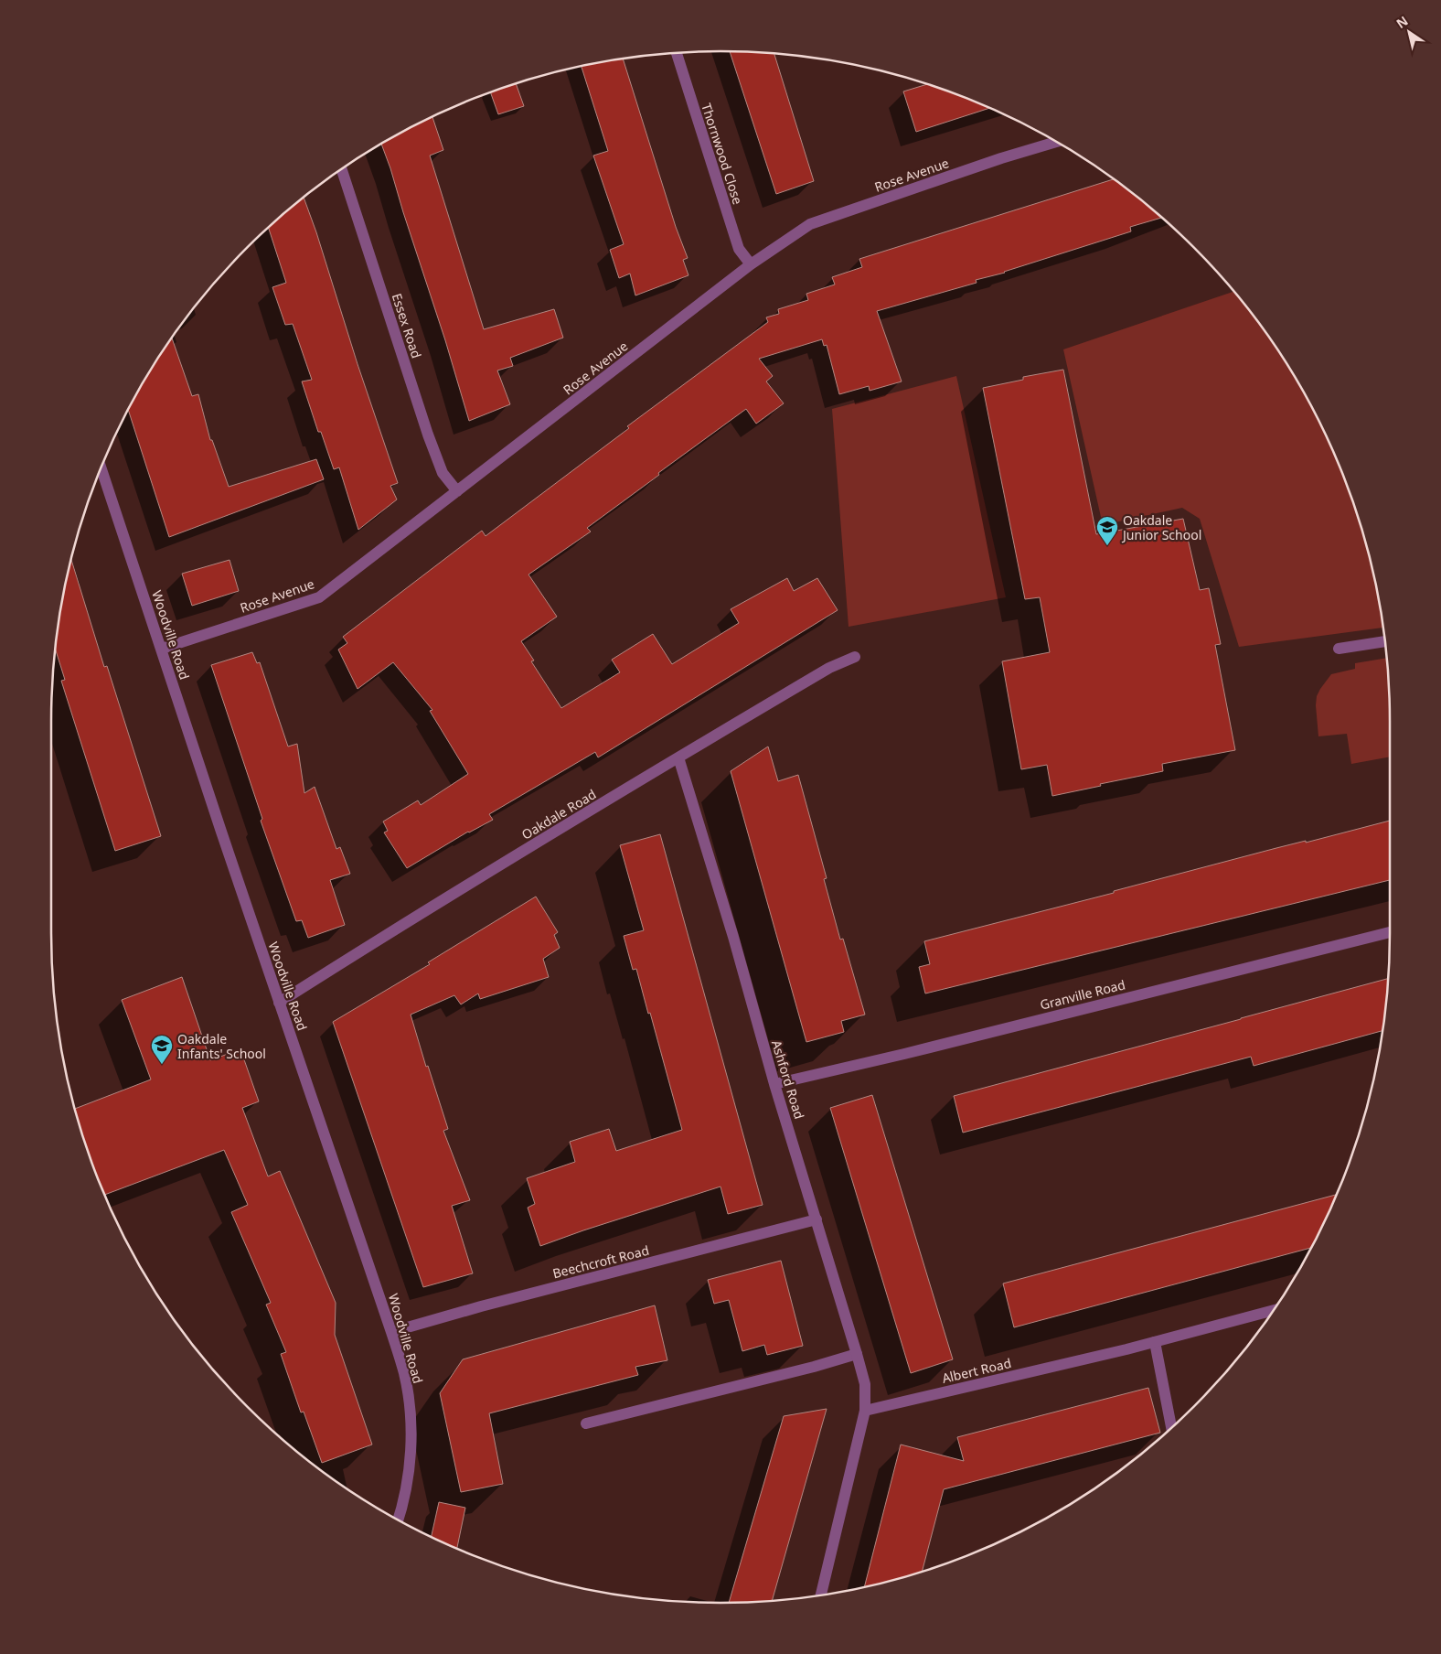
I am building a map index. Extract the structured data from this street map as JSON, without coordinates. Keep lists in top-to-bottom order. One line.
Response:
{"streets":{"street":["Thornwood Close","Rose Avenue","Essex Road","Woodville Road","Oakdale Road","Granville Road","Ashford Road","Beechcroft Road","Albert Road"]},"crossings":[["Thornwood Close","Rose Avenue"],["Rose Avenue","Essex Road"],["Rose Avenue","Woodville Road"],["Woodville Road","Oakdale Road"],["Woodville Road","Beechcroft Road"],["Oakdale Road","Ashford Road"],["Granville Road","Ashford Road"],["Ashford Road","Beechcroft Road"],["Ashford Road","Albert Road"]],"places":{"school or university":["Oakdale Junior School","Oakdale Infants' School"]},"north":"top left"}
